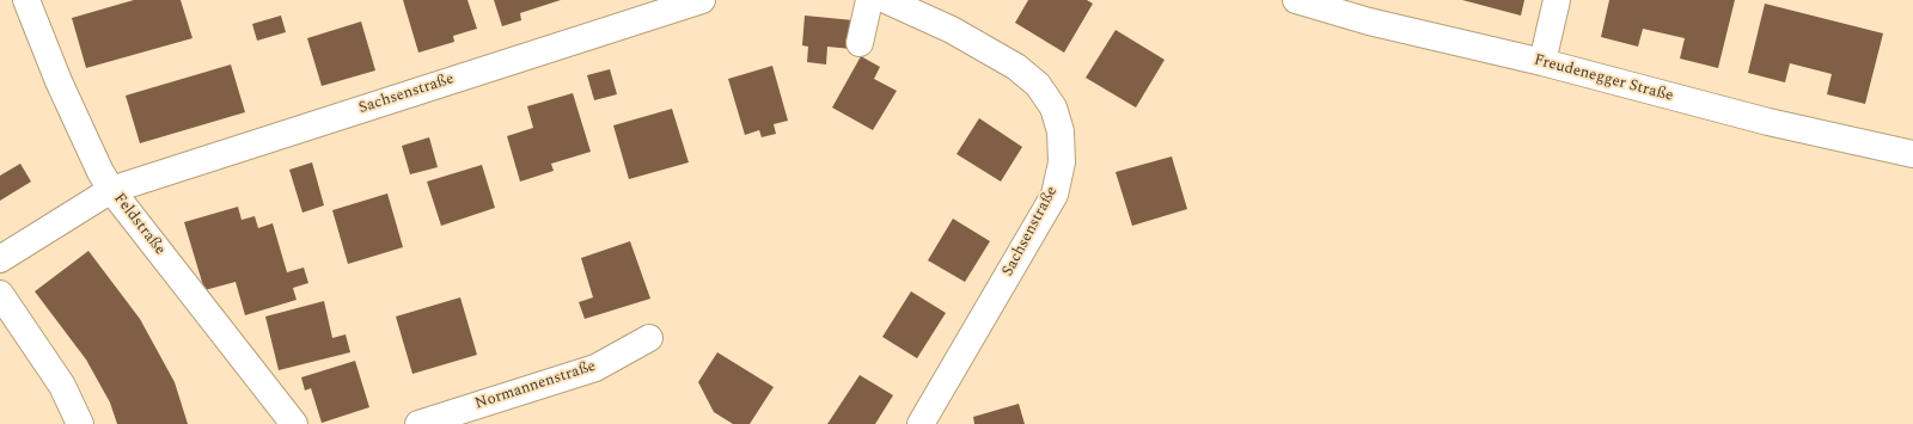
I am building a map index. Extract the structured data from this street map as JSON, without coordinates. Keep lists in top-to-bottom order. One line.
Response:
{"streets":{"street":["Freudenegger Straße","Sachsenstraße","Feldstraße","Normannenstraße"]},"crossings":[["Sachsenstraße","Feldstraße"]]}
